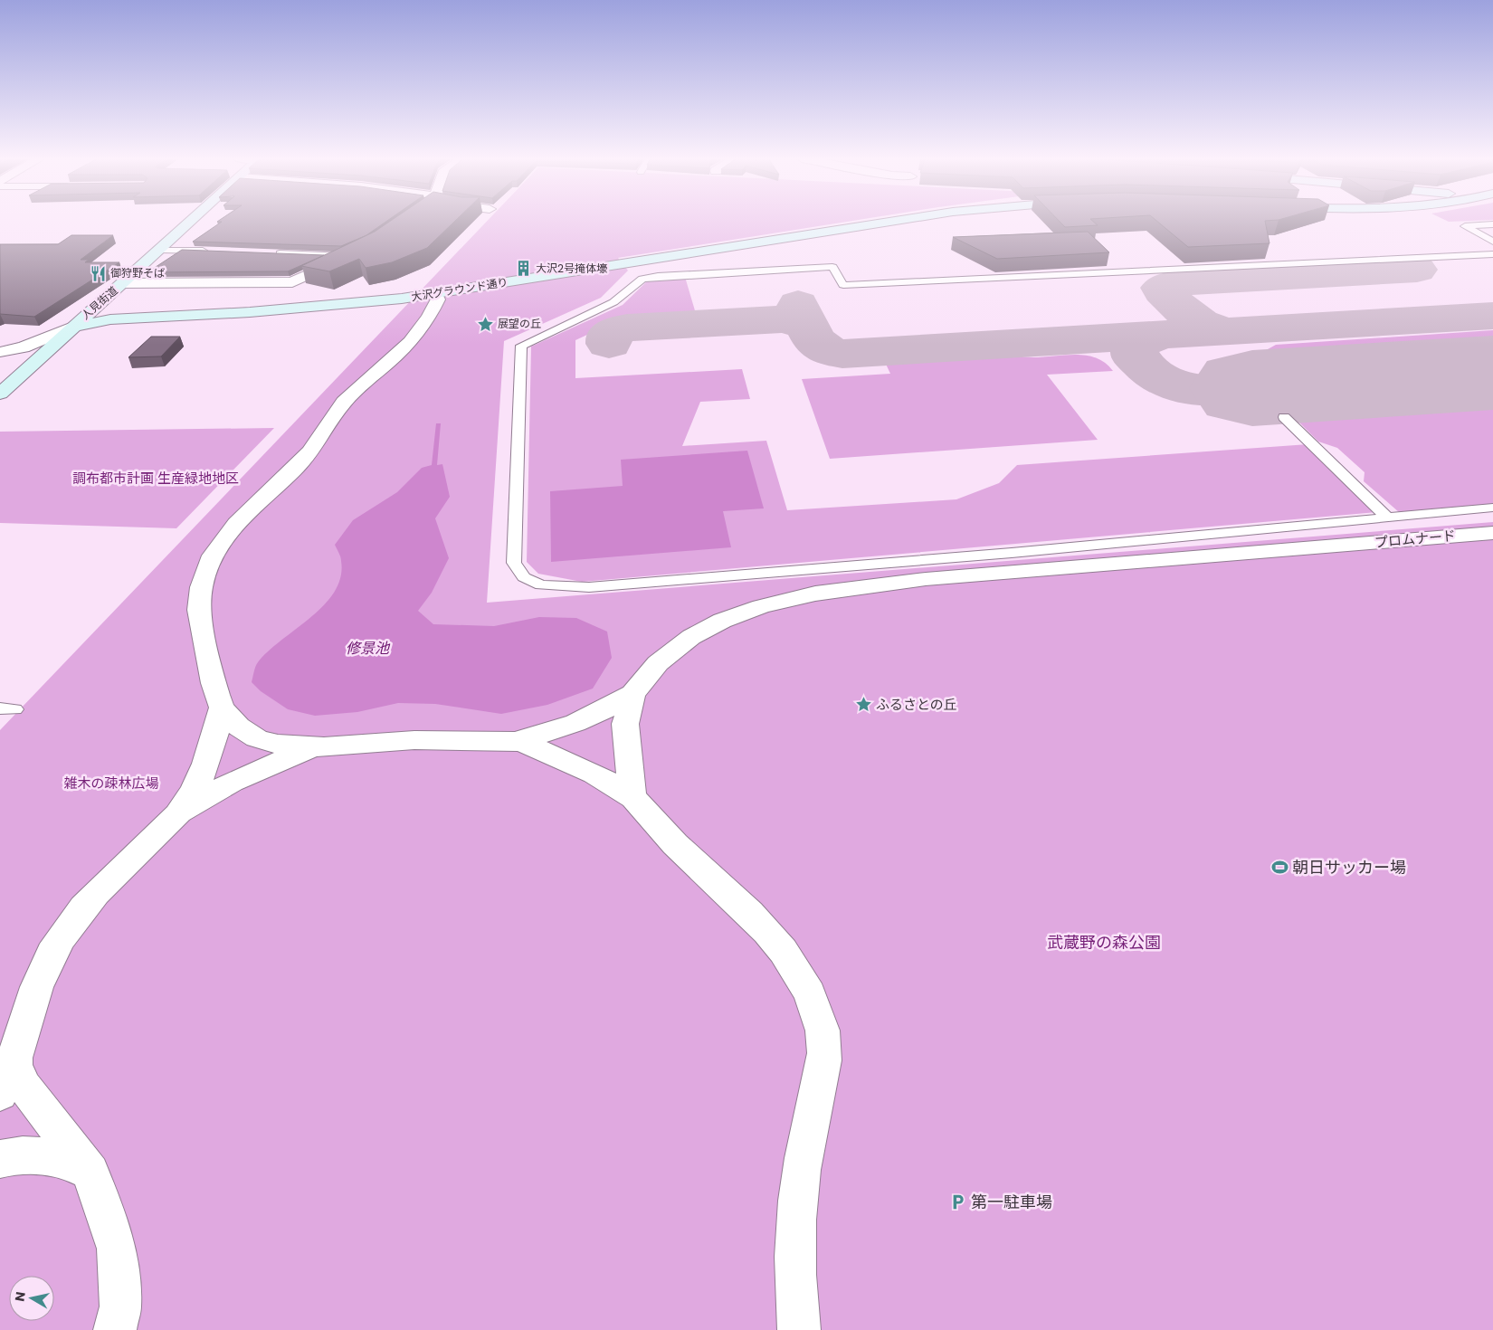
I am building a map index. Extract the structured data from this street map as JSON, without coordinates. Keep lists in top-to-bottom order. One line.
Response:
{"streets":{"street":["大沢グラウンド通り","人見街道","プロムナード"]},"crossings":[["大沢グラウンド通り","人見街道"]],"water":["修景池"],"parks":["調布都市計画 生産緑地地区","雑木の疎林広場","武蔵野の森公園"],"places":{"building":["大沢2号掩体壕"],"restaurant":["御狩野そば"],"place":["展望の丘","ふるさとの丘"],"sports":["朝日サッカー場"],"parking":["第一駐車場"]},"north":"left"}
